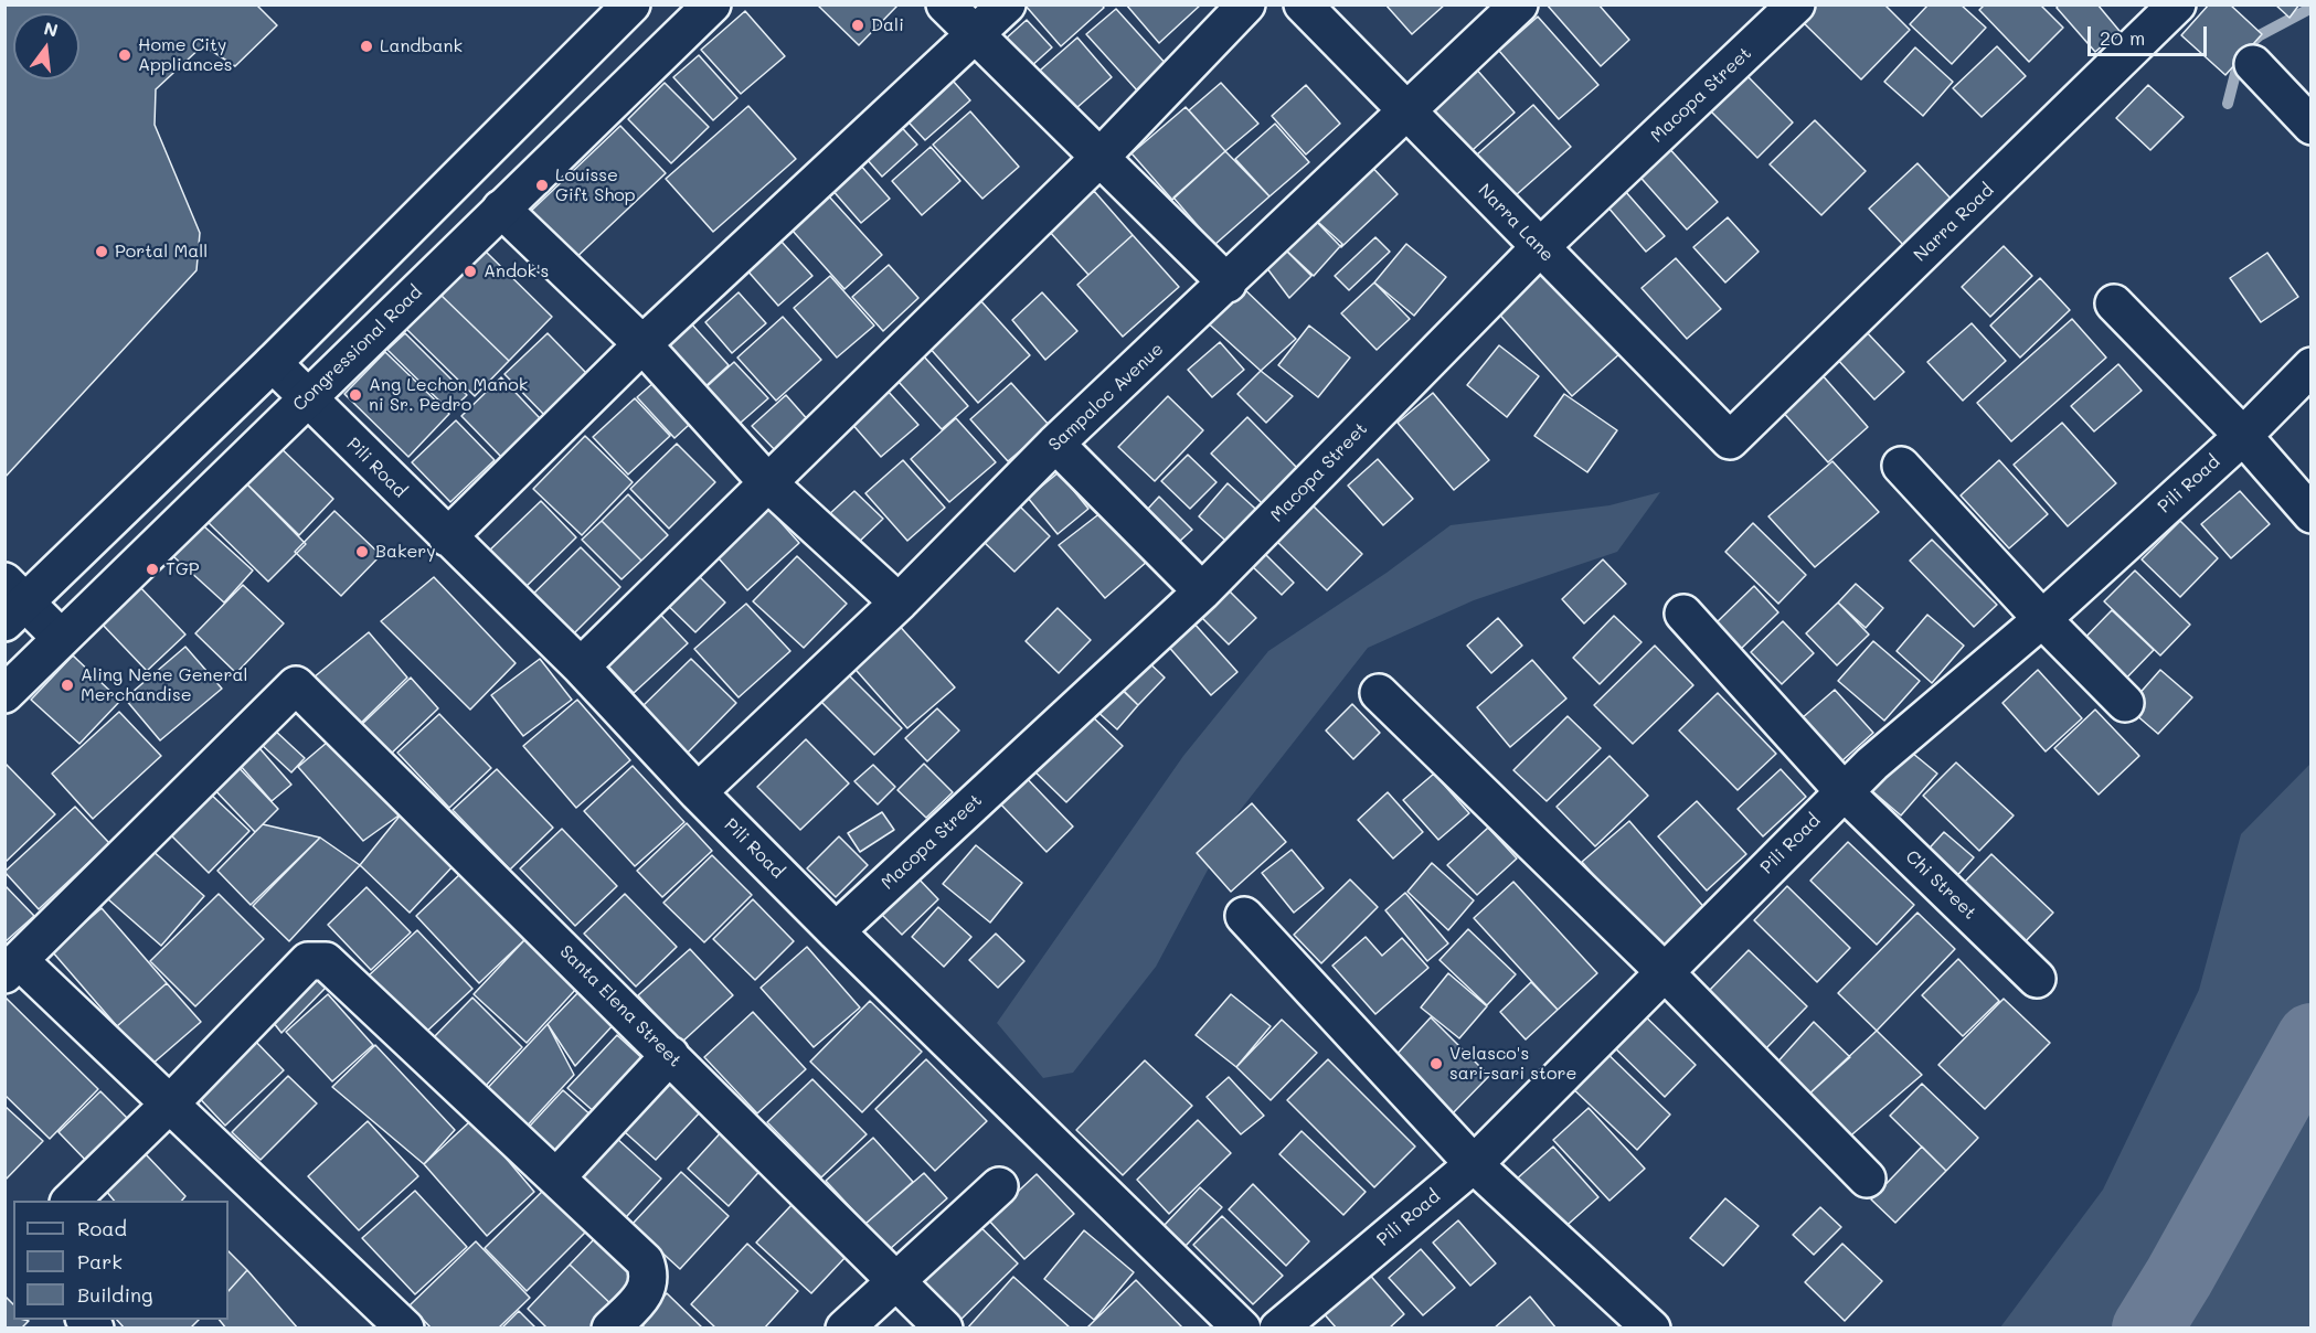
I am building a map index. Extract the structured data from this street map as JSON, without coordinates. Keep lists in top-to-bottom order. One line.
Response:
{"streets":{"street":["Macopa Street","Narra Lane","Narra Road","Congressional Road","Sampaloc Avenue","Pili Road","Chi Street","Santa Elena Street"]},"crossings":[["Macopa Street","Narra Lane"],["Macopa Street","Pili Road"],["Narra Lane","Narra Road"],["Narra Lane","Sampaloc Avenue"],["Congressional Road","Pili Road"],["Sampaloc Avenue","Pili Road"],["Pili Road","Chi Street"]],"places":["Dali","Landbank","Home City Appliances","Louisse Gift Shop","Portal Mall","Andok's","Ang Lechon Manok ni Sr. Pedro","Bakery","TGP","Aling Nene General Merchandise","Velasco's sari-sari store"],"legend":["Road","Park","Building"],"scale_bar":"20 m","north":"top"}
